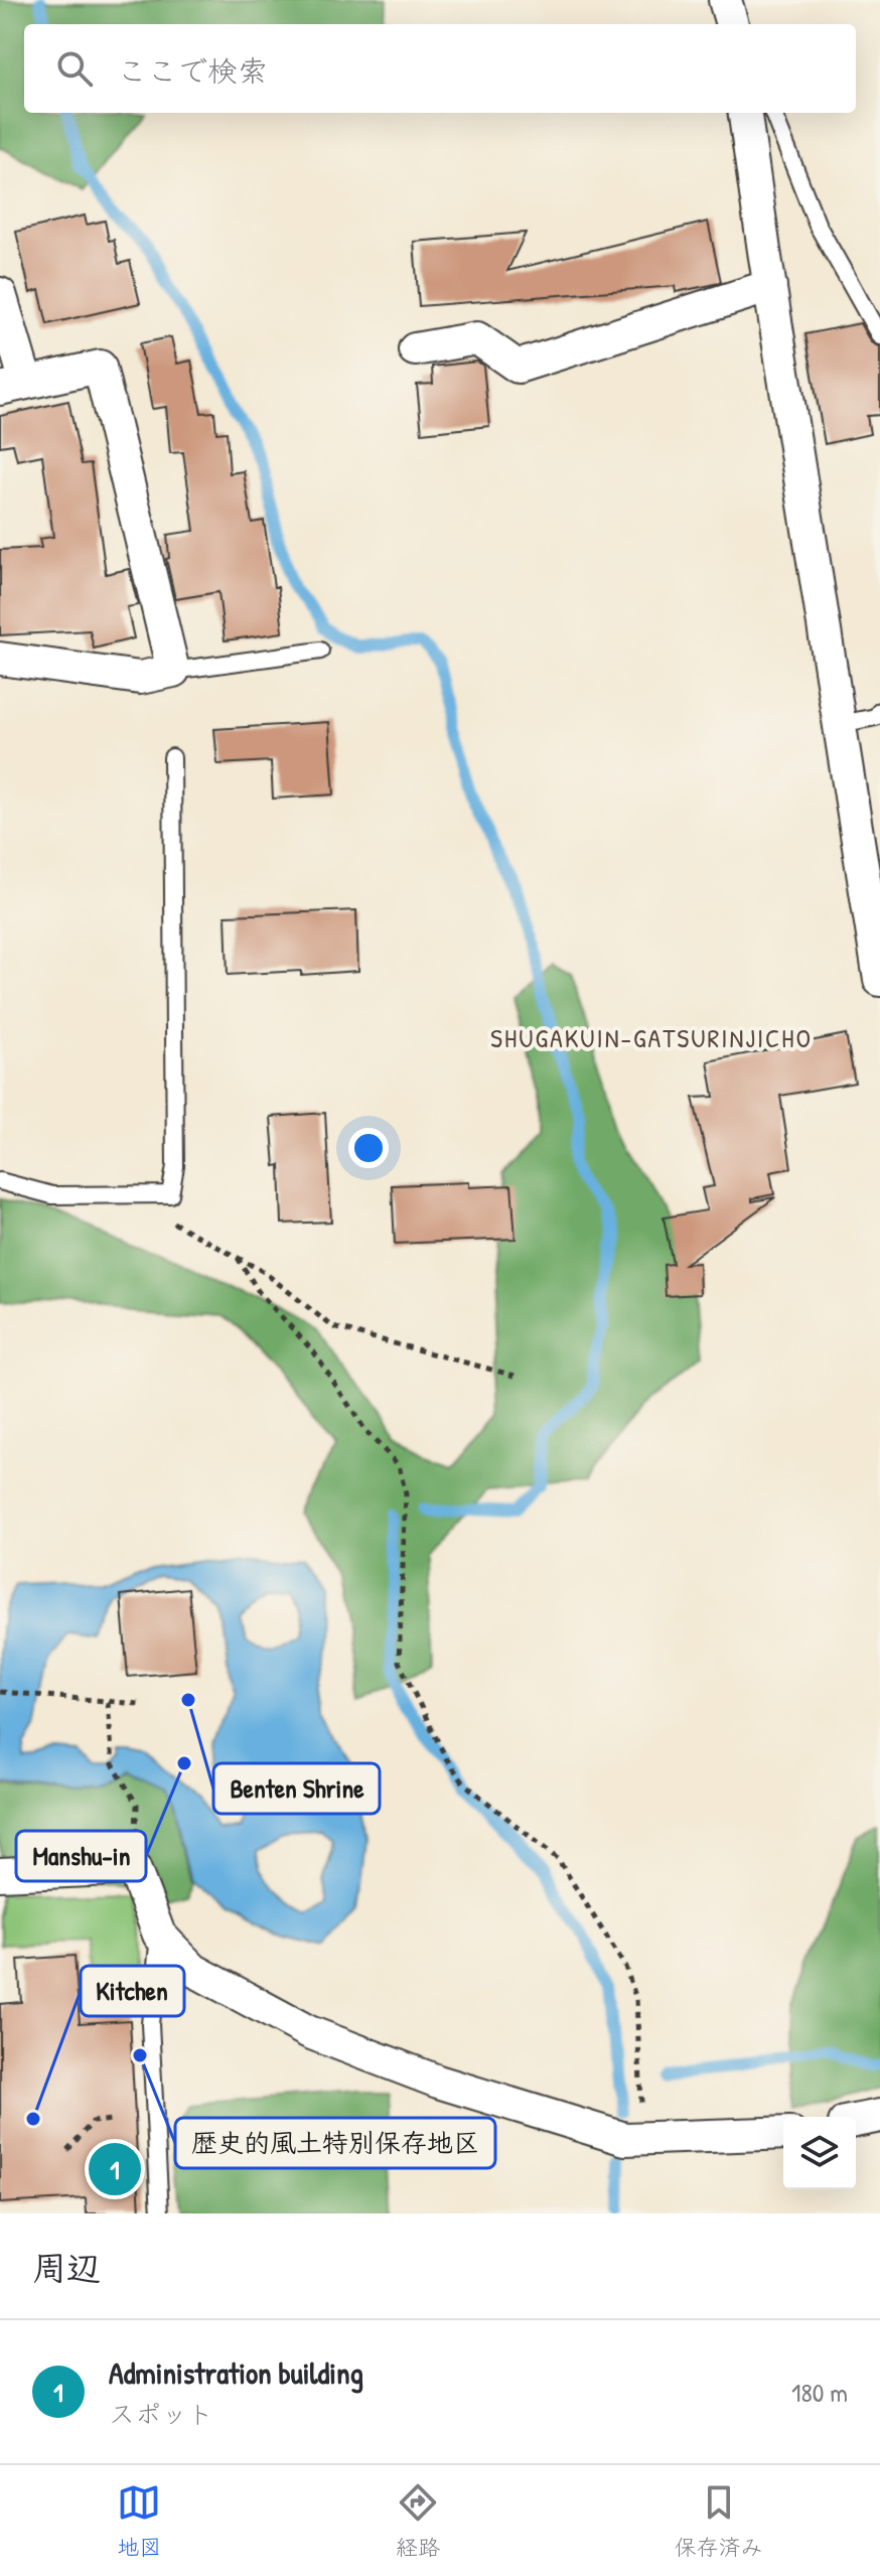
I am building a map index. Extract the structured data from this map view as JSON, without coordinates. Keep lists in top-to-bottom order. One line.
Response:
{"districts":["SHUGAKUIN-GATSURINJICHO"],"places":["Benten Shrine","Manshu-in","歴史的風土特別保存地区","Kitchen"],"page":{"search":"ここで検索","pins":"1","heading":"周辺","list":[{"mark":"1","name":"Administration building","note":"スポット","value":"180 m"}],"nav":["地図","経路","保存済み"]}}
